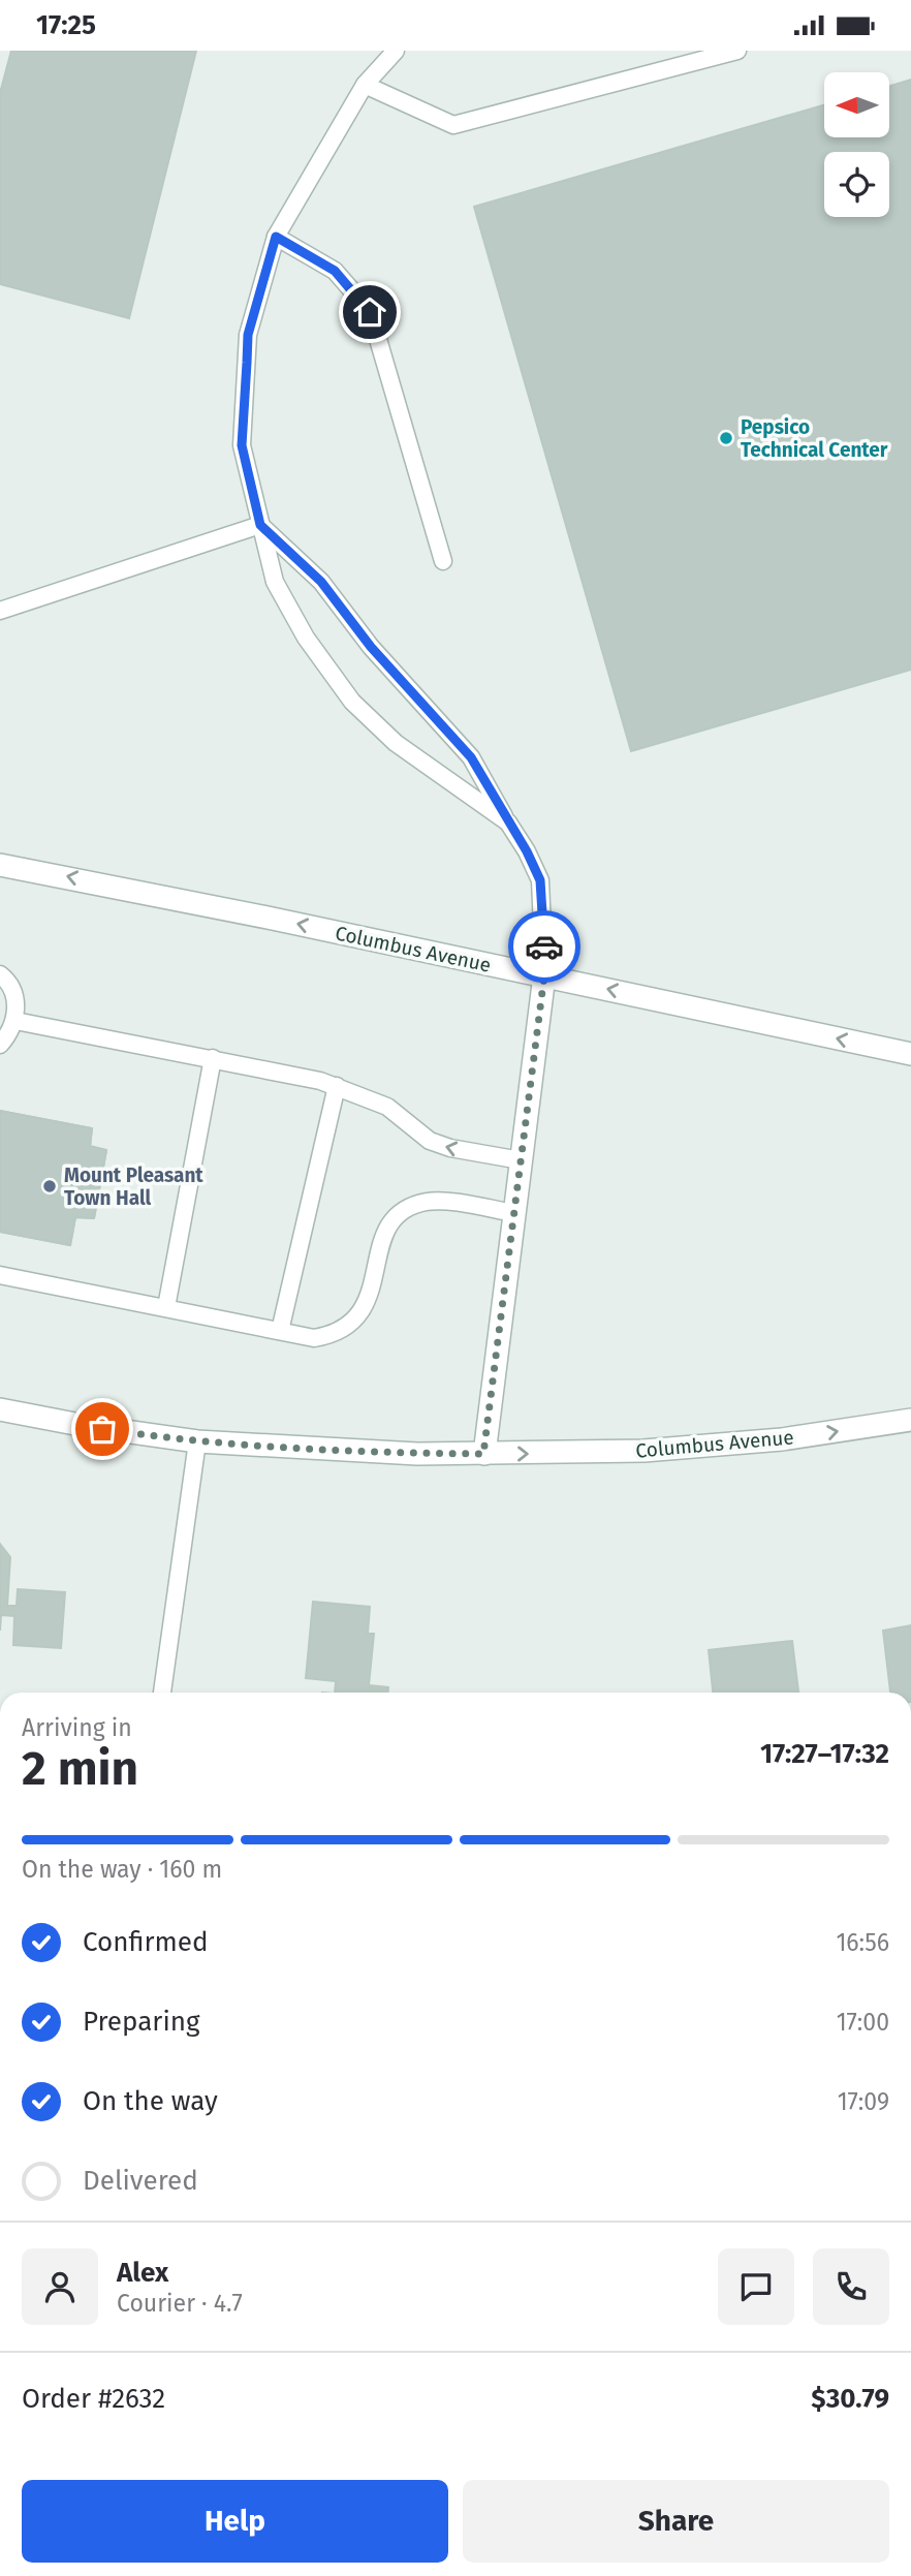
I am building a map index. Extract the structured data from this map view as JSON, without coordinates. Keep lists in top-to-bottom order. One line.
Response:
{"streets":{"street":["Columbus Avenue"]},"places":["Pepsico Technical Center","Mount Pleasant Town Hall"],"north":"left","page":{"status":"17:25","heading":["2 min","Arriving in","17:27–17:32"],"panel":["Alex","Courier · 4.7","Order #2632","$30.79"],"bar":"On the way · 160 m","list":[["Confirmed","16:56"],["Preparing","17:00"],["On the way","17:09"],"Delivered"],"buttons":["Help","Share"]}}
